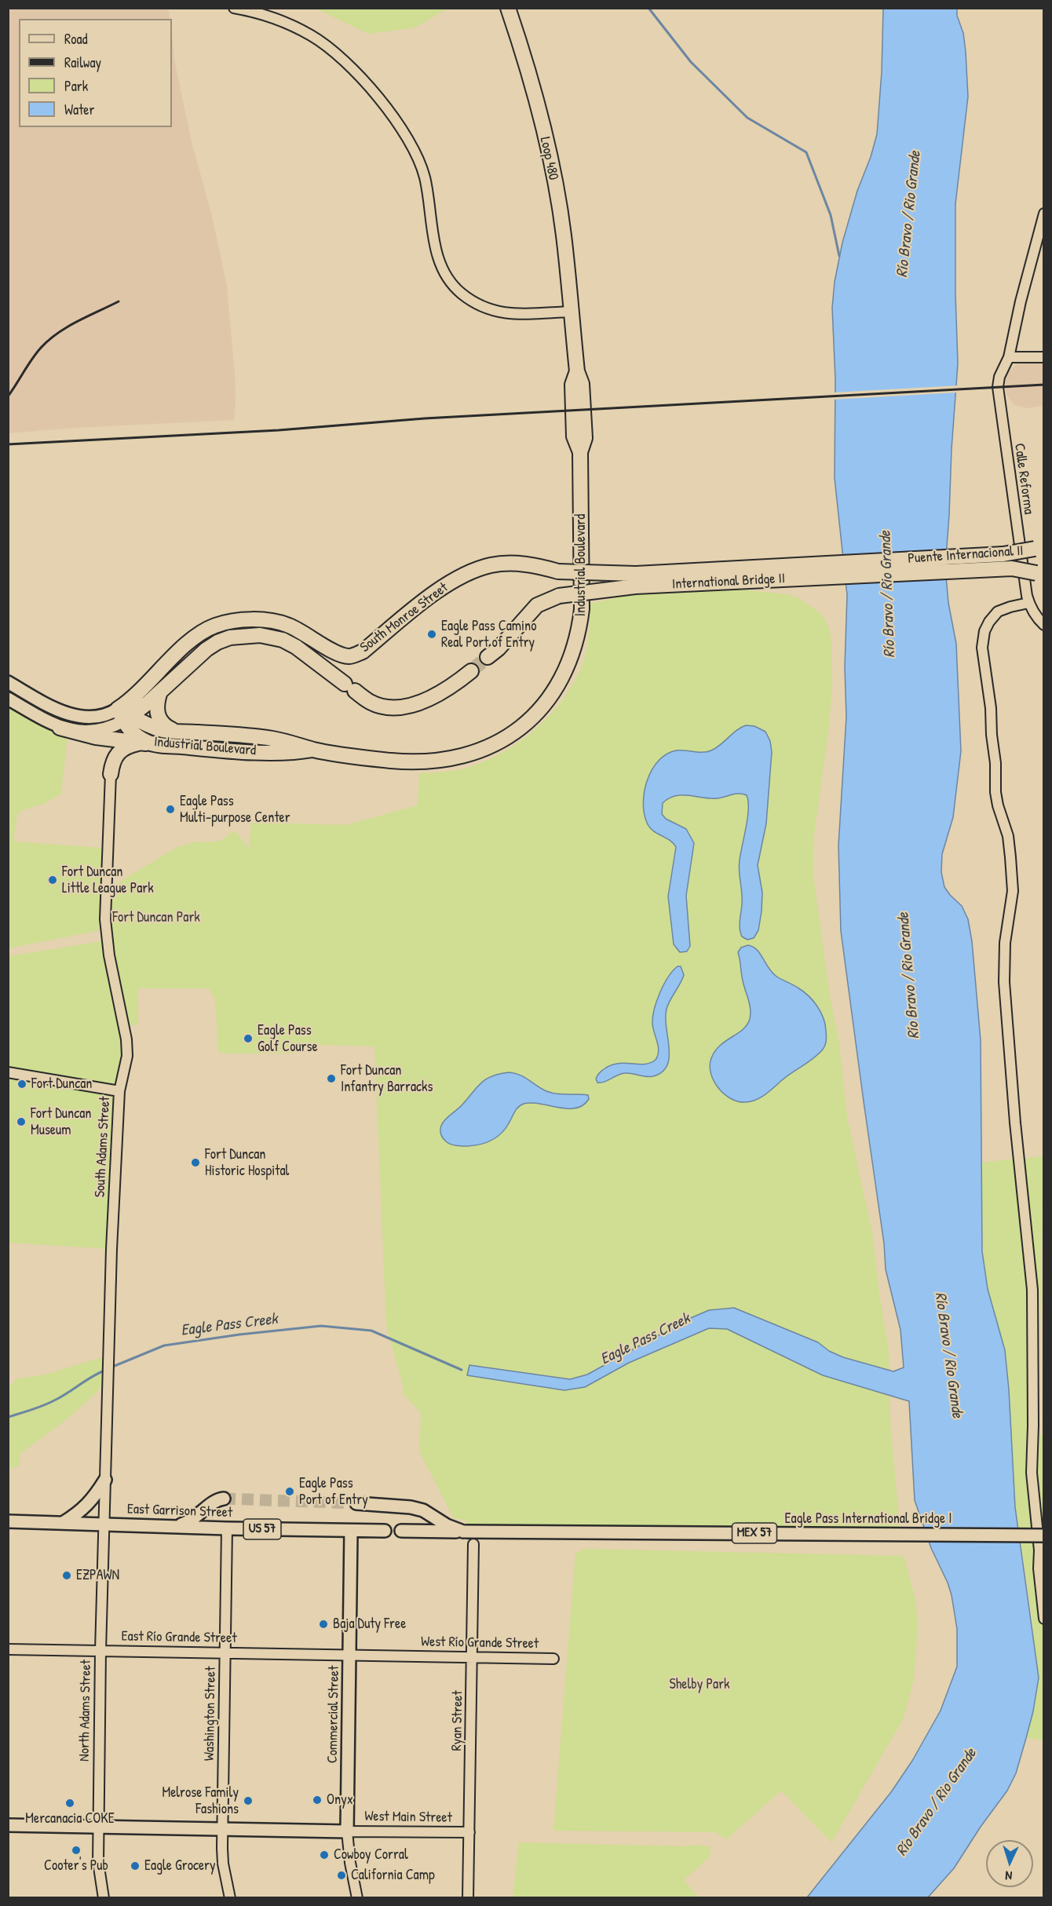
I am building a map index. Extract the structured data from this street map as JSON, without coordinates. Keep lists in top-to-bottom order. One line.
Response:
{"streets":{"highway":["Loop 480","Puente Internacional II","Industrial Boulevard","International Bridge II","South Monroe Street"],"main road":["East Garrison Street","Eagle Pass International Bridge I","US 57","MEX 57","Commercial Street"],"street":["Calle Reforma","South Adams Street","East Río Grande Street","West Río Grande Street","North Adams Street","Washington Street","Ryan Street","West Main Street"]},"crossings":[["Loop 480","Industrial Boulevard"],["Puente Internacional II","International Bridge II"],["Industrial Boulevard","South Monroe Street"],["International Bridge II","South Monroe Street"],["South Adams Street","East Garrison Street"],["South Adams Street","North Adams Street"],["East Garrison Street","US 57"],["East Garrison Street","North Adams Street"],["East Garrison Street","Washington Street"],["East Garrison Street","Commercial Street"],["US 57","Commercial Street"],["East Río Grande Street","West Río Grande Street"],["East Río Grande Street","North Adams Street"],["East Río Grande Street","Washington Street"],["East Río Grande Street","Commercial Street"],["West Río Grande Street","Commercial Street"],["West Río Grande Street","Ryan Street"],["Commercial Street","West Main Street"],["Ryan Street","West Main Street"]],"water":["Río Bravo / Rio Grande","Eagle Pass Creek"],"parks":["Fort Duncan Park","Shelby Park"],"places":["Eagle Pass Camino Real Port of Entry","Eagle Pass Multi-purpose Center","Fort Duncan Little League Park","Eagle Pass Golf Course","Fort Duncan Infantry Barracks","Fort Duncan","Fort Duncan Museum","Fort Duncan Historic Hospital","Eagle Pass Port of Entry","EZPAWN","Baja Duty Free","Onyx","Melrose Family Fashions","Mercanacia COKE","Cooter's Pub","Cowboy Corral","Eagle Grocery","California Camp"],"legend":["Road","Railway","Park","Water"],"north":"bottom"}
